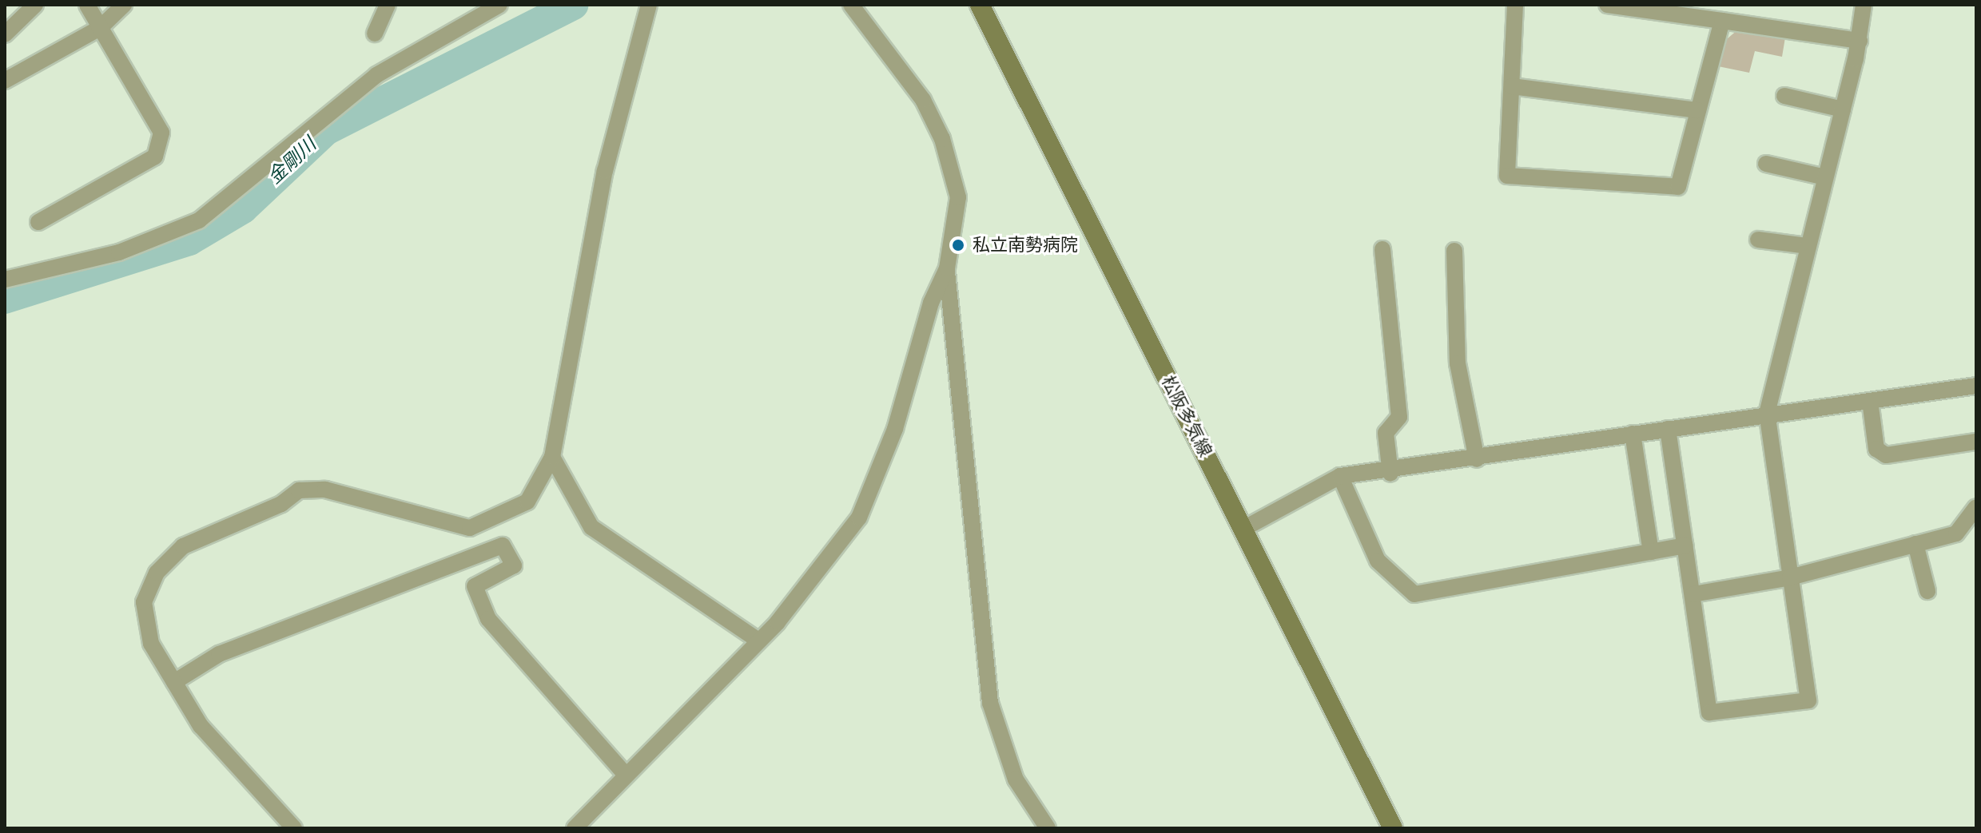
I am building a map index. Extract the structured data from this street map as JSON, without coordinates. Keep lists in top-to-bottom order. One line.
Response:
{"streets":{"main road":["松阪多気線"]},"water":["金剛川"],"places":["私立南勢病院"]}
